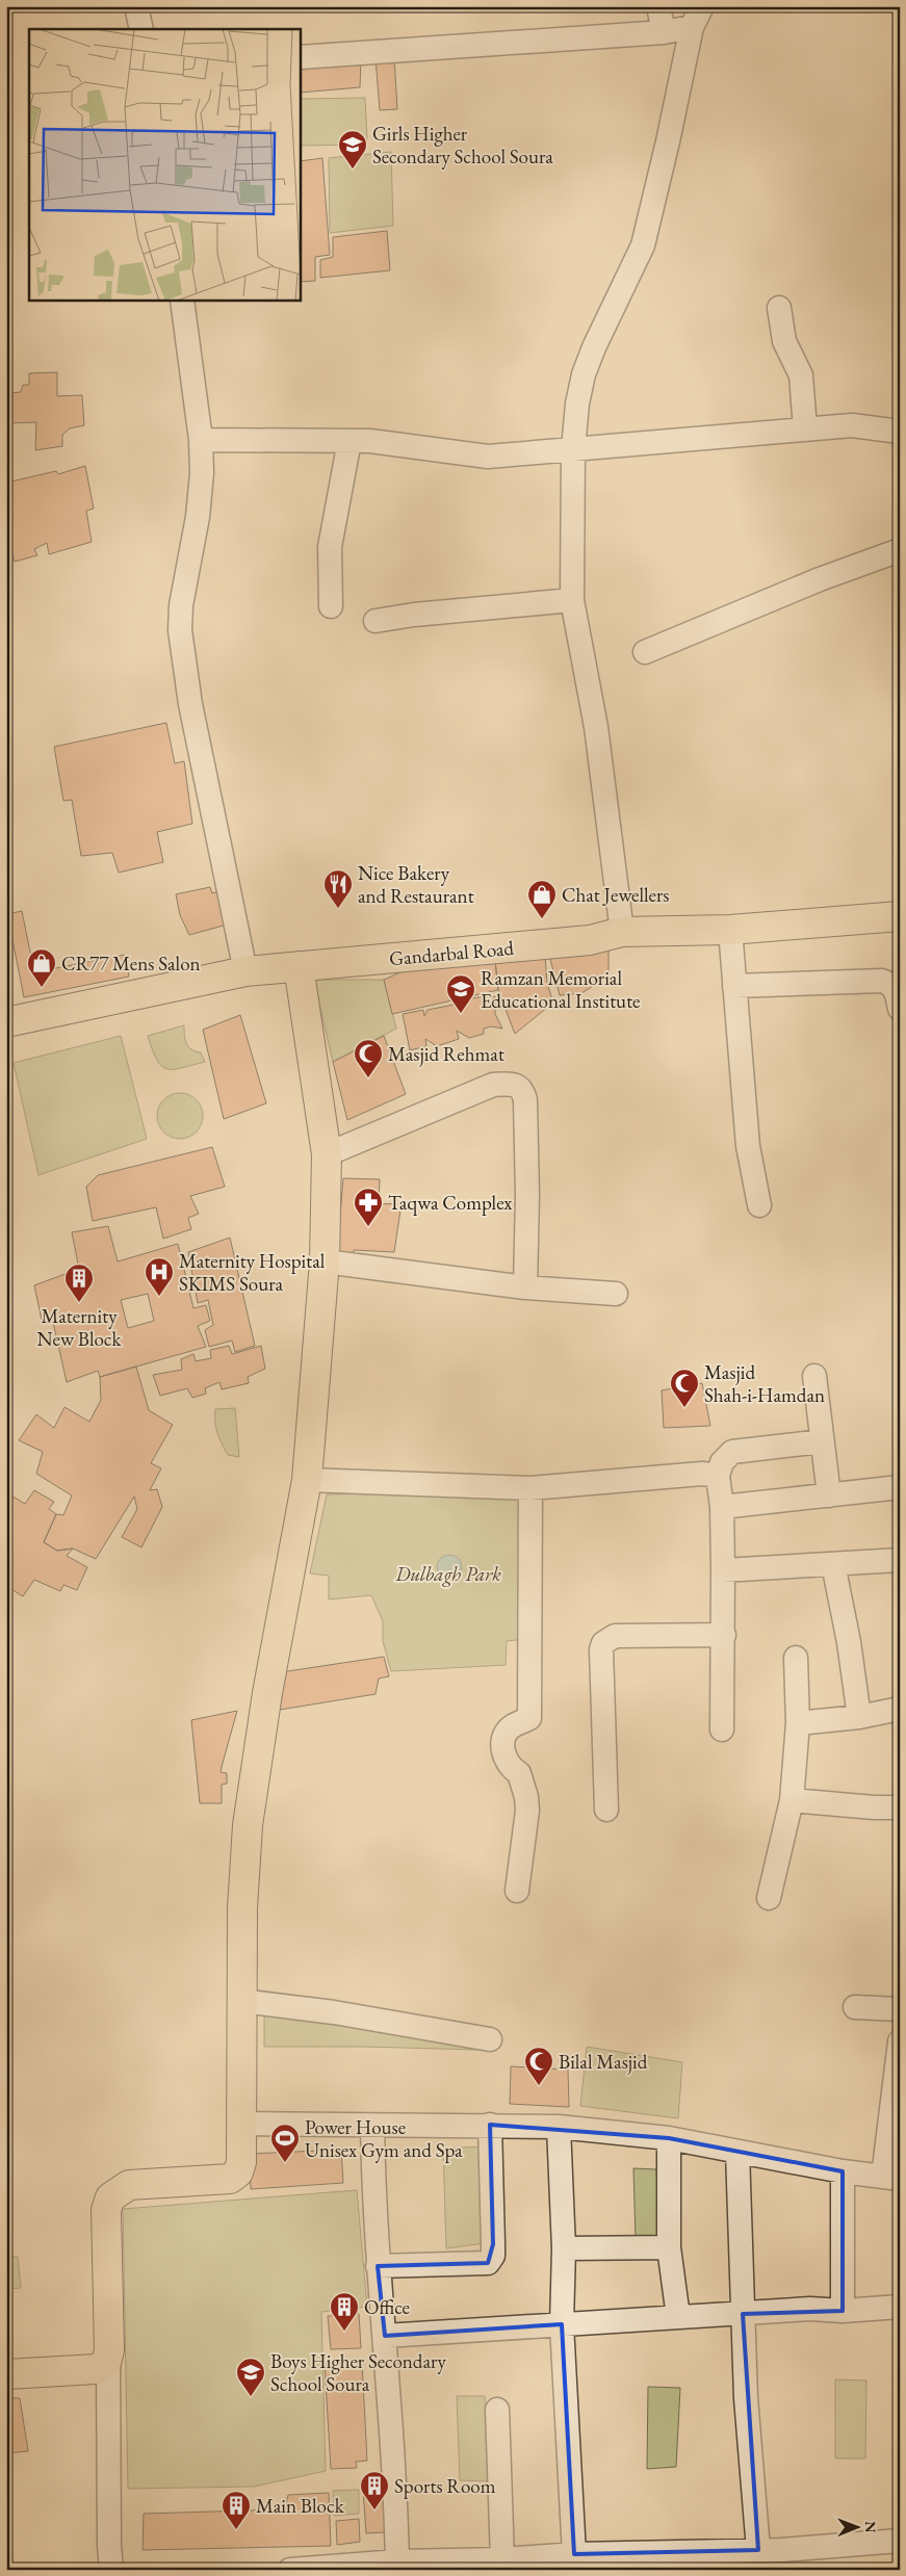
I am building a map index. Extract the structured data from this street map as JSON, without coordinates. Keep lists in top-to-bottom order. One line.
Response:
{"streets":{"main road":["Gandarbal Road"]},"parks":["Dulbagh Park"],"places":{"school or university":["Girls Higher Secondary School Soura","Ramzan Memorial Educational Institute","Boys Higher Secondary School Soura"],"restaurant":["Nice Bakery and Restaurant"],"shop":["Chat Jewellers","CR77 Mens Salon"],"mosque":["Masjid Rehmat","Masjid Shah-i-Hamdan","Bilal Masjid"],"pharmacy":["Taqwa Complex"],"hospital":["Maternity Hospital SKIMS Soura"],"building":["Maternity New Block","Office","Sports Room","Main Block"],"sports":["Power House Unisex Gym and Spa"]},"north":"right"}
